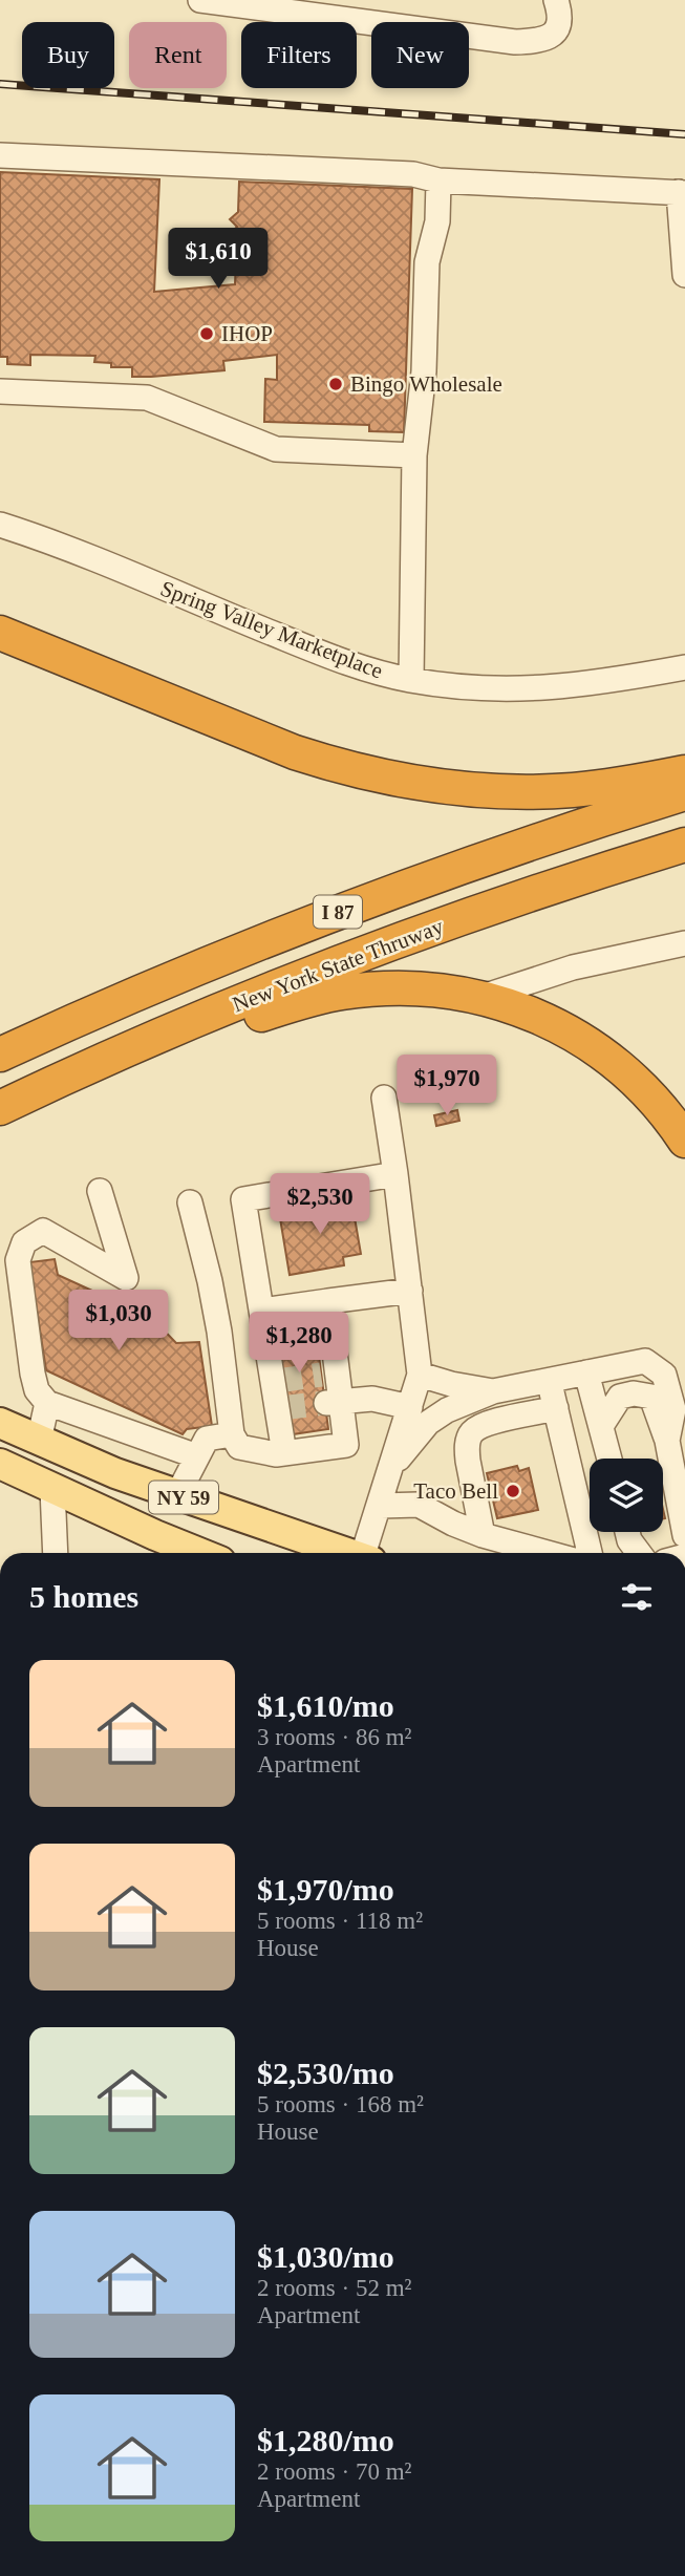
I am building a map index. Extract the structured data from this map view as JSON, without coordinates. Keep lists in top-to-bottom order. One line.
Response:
{"streets":{"highway":["I 87","New York State Thruway"],"main road":["NY 59"],"street":["Spring Valley Marketplace"]},"places":["IHOP","Bingo Wholesale","Taco Bell"],"page":{"chip":["Buy","Rent","Filters","New"],"price":["$1,610","$1,970","$2,530","$1,030","$1,280"],"heading":"5 homes","list":[{"name":"$1,610/mo","note":"3 rooms · 86 m² · Apartment"},{"name":"$1,970/mo","note":"5 rooms · 118 m² · House"},{"name":"$2,530/mo","note":"5 rooms · 168 m² · House"},{"name":"$1,030/mo","note":"2 rooms · 52 m² · Apartment"},{"name":"$1,280/mo","note":"2 rooms · 70 m² · Apartment"}]}}
